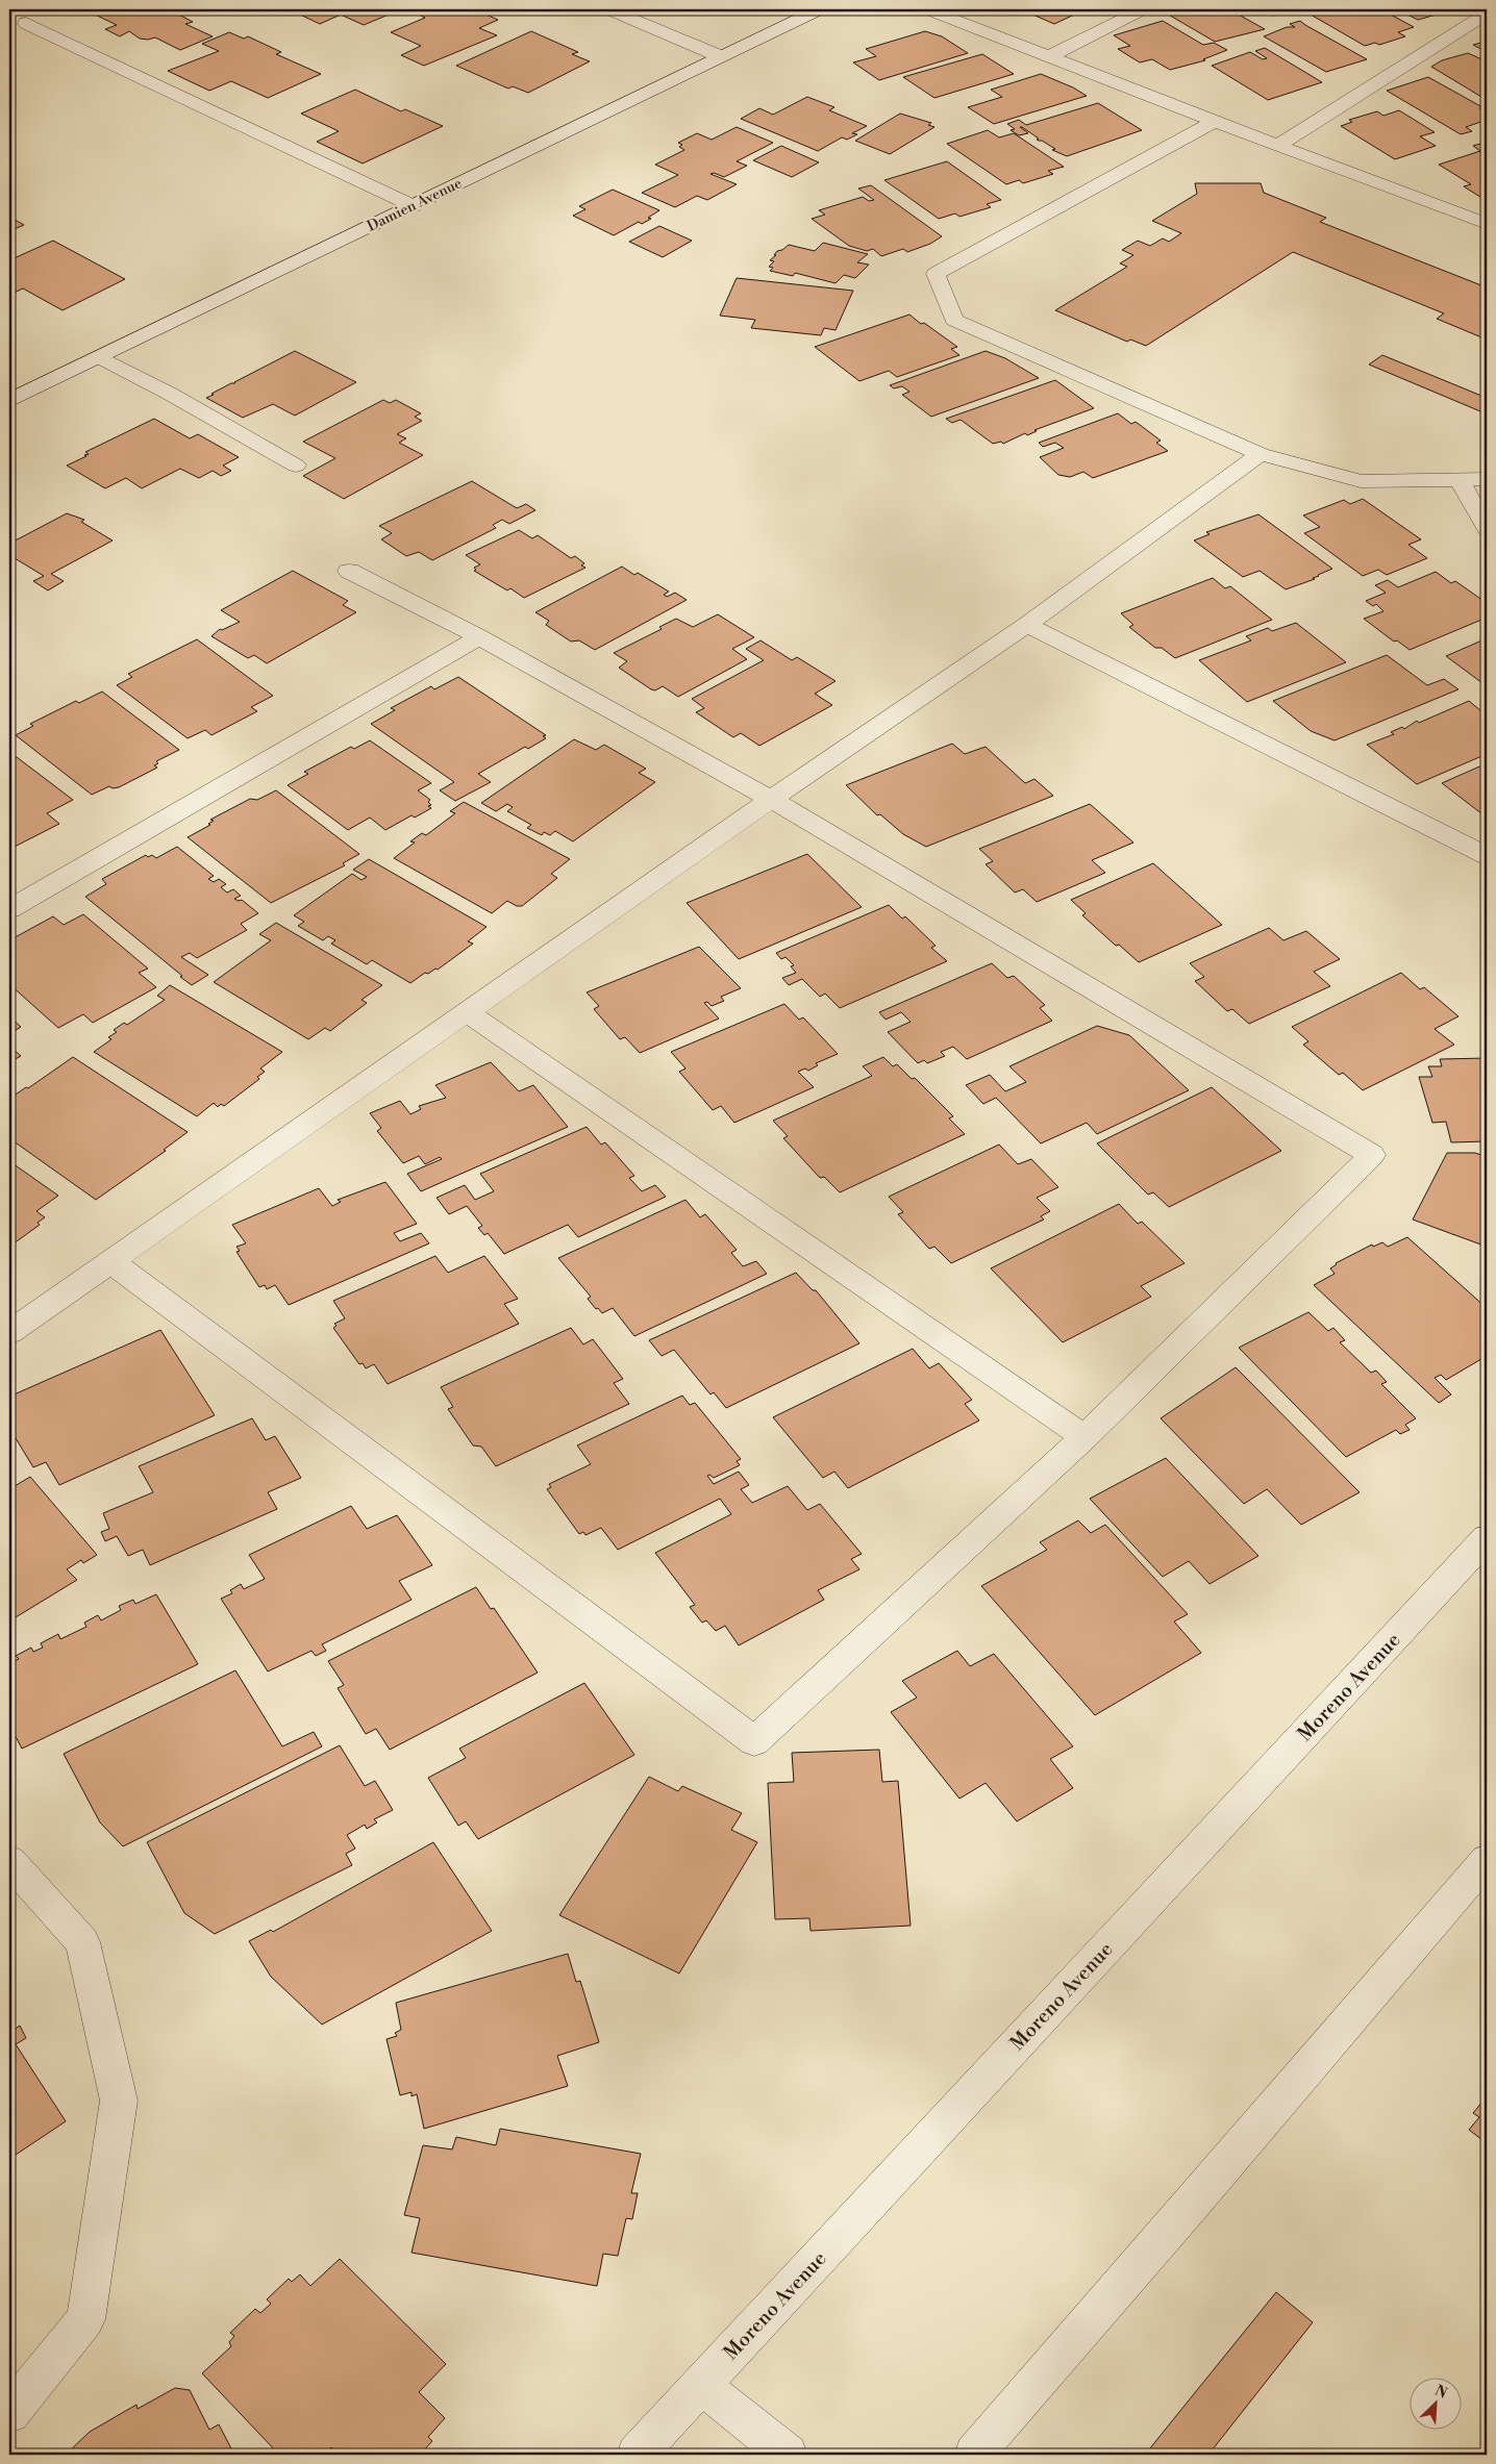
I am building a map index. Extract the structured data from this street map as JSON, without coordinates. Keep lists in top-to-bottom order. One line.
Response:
{"streets":{"main road":["Damien Avenue","Moreno Avenue"]},"north":"top right"}
